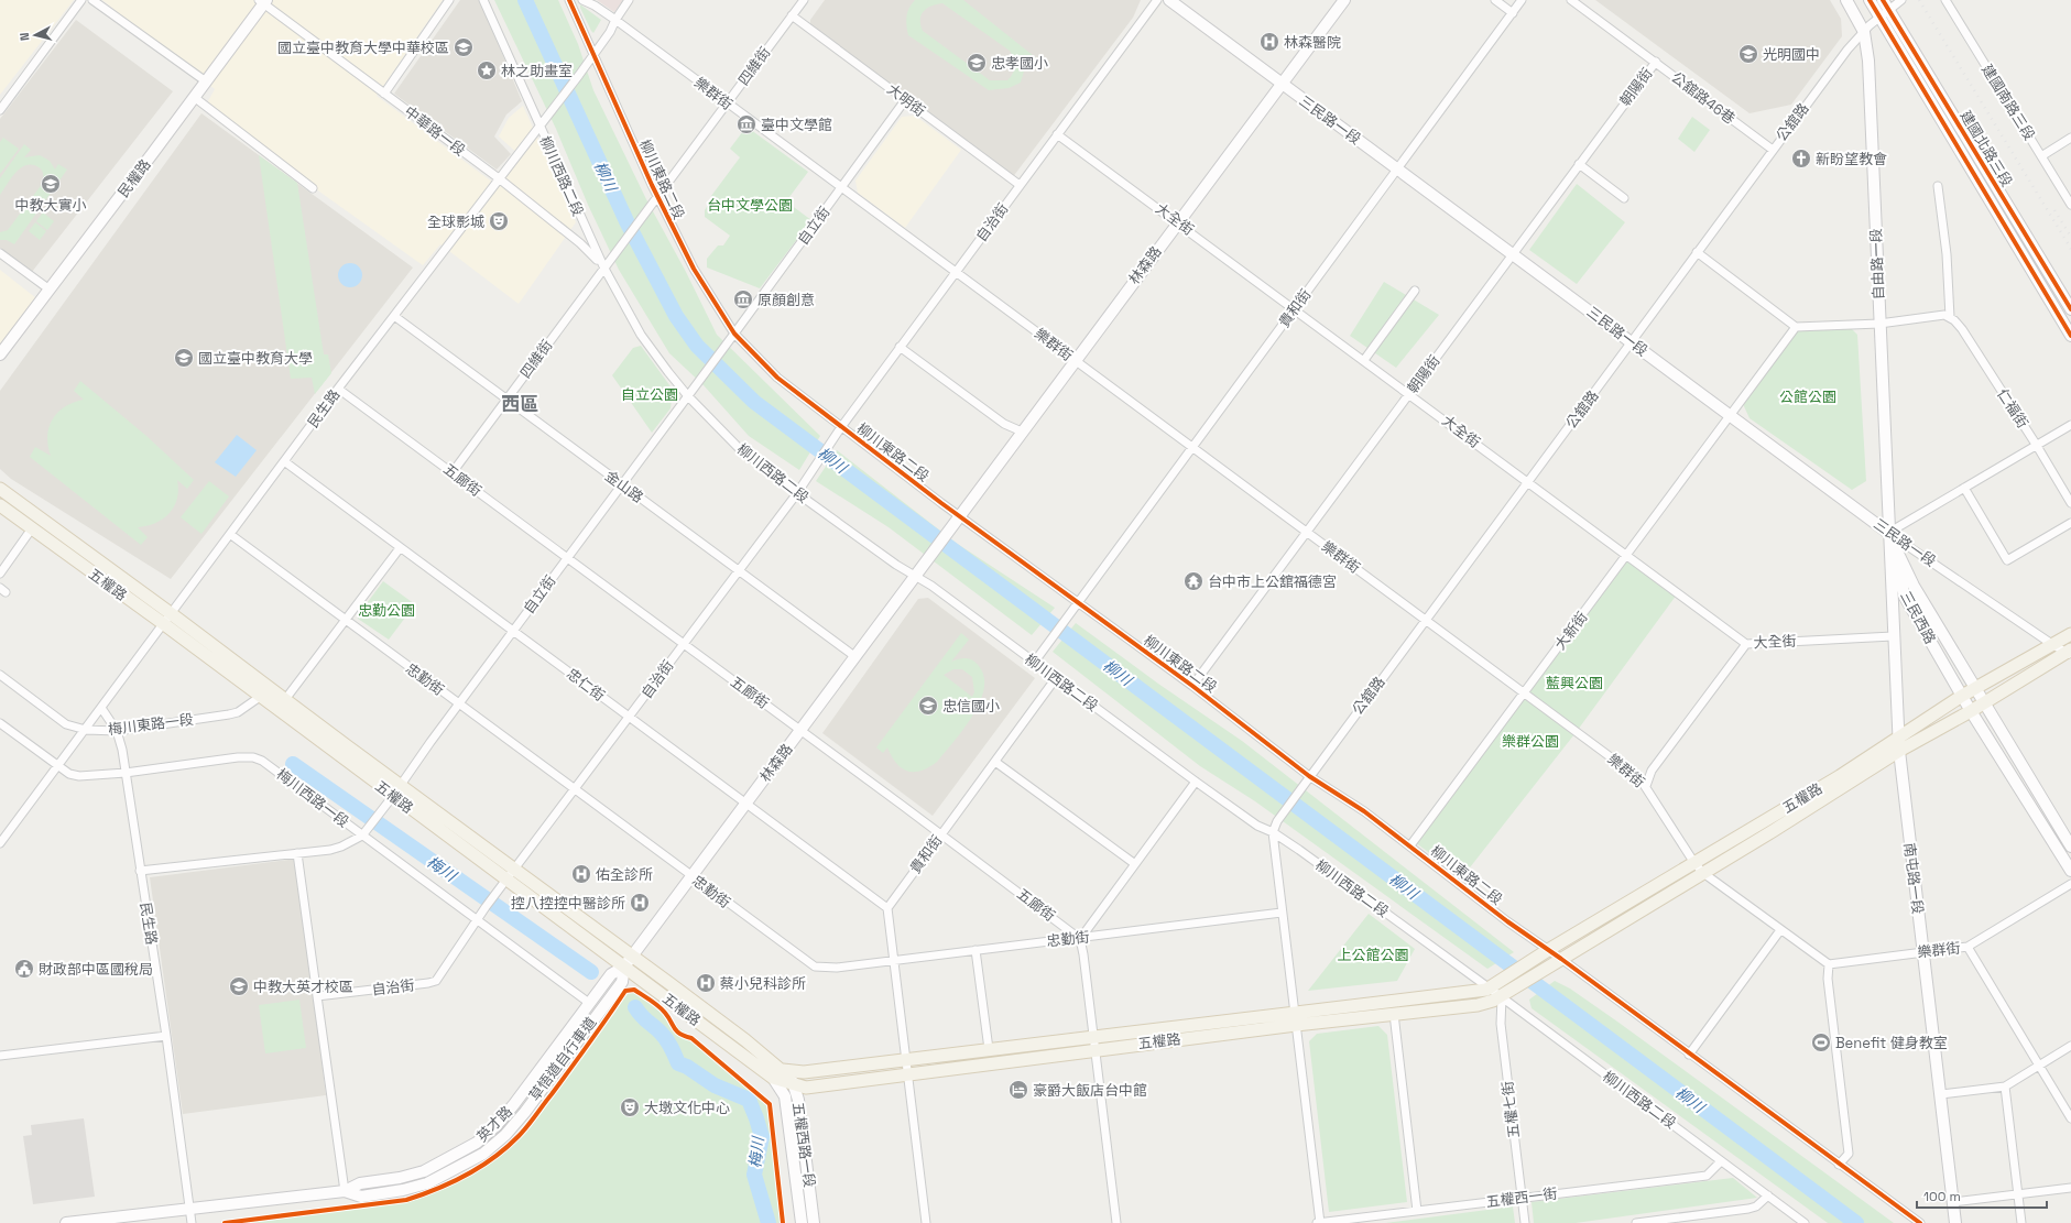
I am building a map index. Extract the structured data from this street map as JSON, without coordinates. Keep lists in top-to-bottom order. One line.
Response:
{"streets":{"main road":["三民路一段","建國北路三段","民權路","自由路一段","林森路","五權路","三民西路","南屯路一段","英才路","五權西路一段"],"street":["四維街","朝陽街","樂群街","公舘路46巷","大明街","建國南路三段","公舘路","中華路一段","柳川西路二段","柳川東路二段","大全街","自治街","自立街","貴和街","民生路","仁福街","五廊街","金山路","大新街","忠勤街","忠仁街","梅川東路一段","梅川西路一段","五權七街","五權西一街"],"cycle path":["草悟道自行車道"]},"crossings":[["四維街","樂群街"],["四維街","大明街"],["四維街","中華路一段"],["四維街","柳川西路二段"],["四維街","柳川東路二段"],["四維街","五廊街"],["四維街","金山路"],["朝陽街","樂群街"],["朝陽街","公舘路46巷"],["朝陽街","三民路一段"],["朝陽街","柳川東路二段"],["朝陽街","大全街"],["樂群街","公舘路"],["樂群街","自治街"],["樂群街","自立街"],["樂群街","林森路"],["樂群街","貴和街"],["樂群街","五權路"],["樂群街","大新街"],["樂群街","南屯路一段"],["公舘路46巷","公舘路"],["大明街","自治街"],["大明街","自立街"],["三民路一段","公舘路"],["三民路一段","自由路一段"],["三民路一段","林森路"],["三民路一段","貴和街"],["三民路一段","五權路"],["三民路一段","三民西路"],["三民路一段","大新街"],["三民路一段","南屯路一段"],["公舘路","建國北路三段"],["公舘路","柳川西路二段"],["公舘路","柳川東路二段"],["公舘路","大全街"],["公舘路","自由路一段"],["中華路一段","柳川西路二段"],["中華路一段","民權路"],["中華路一段","民生路"],["柳川西路二段","自治街"],["柳川西路二段","自立街"],["柳川西路二段","林森路"],["柳川西路二段","貴和街"],["柳川西路二段","民生路"],["柳川西路二段","五權路"],["柳川西路二段","五權七街"],["柳川西路二段","五權西一街"],["柳川東路二段","自治街"],["柳川東路二段","自立街"],["柳川東路二段","林森路"],["柳川東路二段","貴和街"],["柳川東路二段","民生路"],["柳川東路二段","五權路"],["柳川東路二段","大新街"],["大全街","自治街"],["大全街","林森路"],["大全街","貴和街"],["大全街","大新街"],["大全街","南屯路一段"],["自治街","五廊街"],["自治街","金山路"],["自治街","五權路"],["自治街","忠勤街"],["自治街","忠仁街"],["自治街","梅川西路一段"],["自立街","五廊街"],["自立街","金山路"],["自立街","五權路"],["自立街","忠勤街"],["自立街","忠仁街"],["自立街","梅川西路一段"],["自由路一段","三民西路"],["自由路一段","南屯路一段"],["林森路","五廊街"],["林森路","金山路"],["林森路","五權路"],["林森路","忠勤街"],["林森路","忠仁街"],["林森路","英才路"],["貴和街","五廊街"],["貴和街","忠仁街"],["民生路","五廊街"],["民生路","金山路"],["民生路","五權路"],["民生路","忠勤街"],["民生路","忠仁街"],["民生路","梅川東路一段"],["民生路","梅川西路一段"],["民生路","英才路"],["五廊街","忠勤街"],["五權路","三民西路"],["五權路","梅川東路一段"],["五權路","南屯路一段"],["五權路","五權七街"],["五權路","英才路"],["五權路","五權西路一段"],["三民西路","南屯路一段"],["梅川西路一段","英才路"],["五權七街","五權西一街"]],"districts":["西區"],"water":["柳川","梅川"],"parks":["台中文學公園","自立公園","公館公園","忠勤公園","藍興公園","樂群公園","上公館公園"],"places":{"hospital":["林森醫院","佑全診所","控八控控中醫診所","蔡小兒科診所"],"school or university":["國立臺中教育大學中華校區","光明國中","忠孝國小","中教大實小","國立臺中教育大學","忠信國小","中教大英才校區"],"place":["林之助畫室"],"museum":["臺中文學館","原顏創意"],"church":["新盼望教會"],"theatre":["全球影城","大墩文化中心"],"temple":["台中市上公舘福德宮"],"public building":["財政部中區國稅局"],"sports":["Benefit 健身教室"],"hotel":["豪爵大飯店台中館"]},"scale_bar":"100 m","north":"left"}
